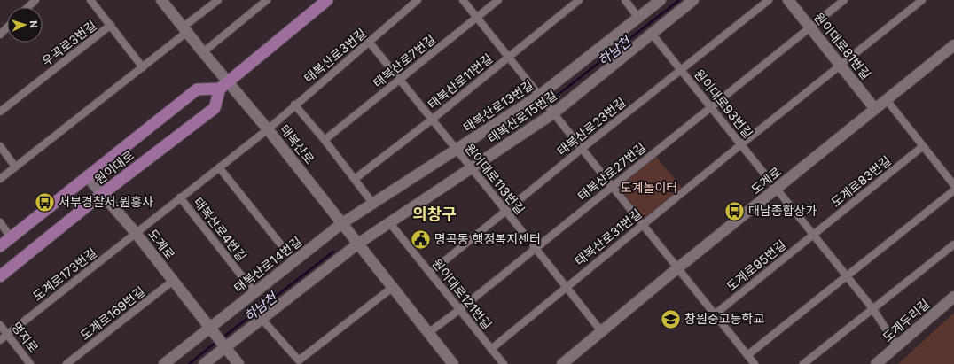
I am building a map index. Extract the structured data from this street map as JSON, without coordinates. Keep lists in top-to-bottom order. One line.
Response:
{"streets":{"main road":["원이대로"],"street":["우곡로3번길","원이대로81번길","태복산로3번길","태복산로7번길","태복산로11번길","원이대로93번길","태복산로13번길","태복산로15번길","태복산로23번길","태복산로","태복산로27번길","원이대로113번길","도계로","도계로83번길","태복산로4번길","태복산로31번길","태복산로14번길","도계로95번길","도계로173번길","원이대로121번길","도계로169번길","도계두리길","명지로"]},"crossings":[["원이대로81번길","태복산로27번길"],["원이대로81번길","도계로"],["원이대로81번길","태복산로31번길"],["태복산로3번길","태복산로"],["태복산로3번길","원이대로113번길"],["태복산로3번길","태복산로4번길"],["태복산로7번길","원이대로113번길"],["태복산로11번길","원이대로113번길"],["원이대로93번길","태복산로15번길"],["원이대로93번길","태복산로23번길"],["원이대로93번길","태복산로27번길"],["원이대로93번길","도계로"],["원이대로93번길","태복산로31번길"],["태복산로13번길","태복산로"],["태복산로13번길","원이대로113번길"],["태복산로13번길","태복산로14번길"],["태복산로15번길","태복산로"],["태복산로15번길","원이대로113번길"],["태복산로15번길","도계로"],["태복산로15번길","원이대로121번길"],["태복산로23번길","원이대로113번길"],["태복산로23번길","원이대로121번길"],["태복산로","원이대로"],["태복산로","태복산로4번길"],["태복산로","태복산로14번길"],["원이대로","도계로"],["태복산로27번길","원이대로113번길"],["태복산로27번길","원이대로121번길"],["원이대로113번길","도계로"],["원이대로113번길","태복산로31번길"],["도계로","태복산로4번길"],["도계로","태복산로14번길"],["도계로","도계로173번길"],["도계로","도계로169번길"],["도계로83번길","도계로95번길"],["태복산로4번길","태복산로14번길"],["태복산로4번길","도계로173번길"],["태복산로31번길","원이대로121번길"],["도계로173번길","명지로"]],"districts":["의창구"],"water":["하남천"],"parks":["도계놀이터"],"places":{"bus stop":["서부경찰서.원흥사","대남종합상가"],"public building":["명곡동 행정복지센터"],"school or university":["창원중고등학교"]},"north":"right"}
